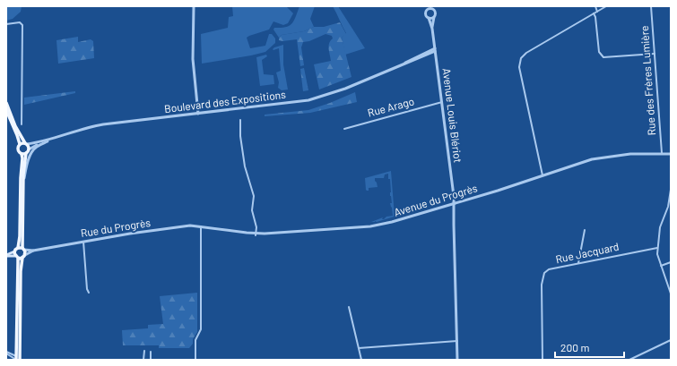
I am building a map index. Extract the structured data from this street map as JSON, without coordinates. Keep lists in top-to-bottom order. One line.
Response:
{"streets":{"street":["Rue des Frères Lumière","Boulevard des Expositions","Rue Arago","Avenue Louis Blériot","Avenue du Progrès","Rue du Progrès","Rue Jacquard"]},"crossings":[["Rue des Frères Lumière","Avenue du Progrès"],["Boulevard des Expositions","Avenue Louis Blériot"],["Rue Arago","Avenue Louis Blériot"],["Avenue Louis Blériot","Avenue du Progrès"],["Avenue du Progrès","Rue du Progrès"]],"scale_bar":"200 m"}
